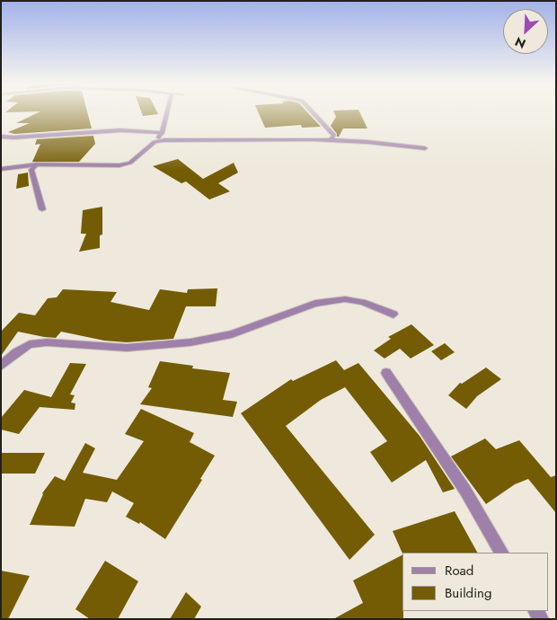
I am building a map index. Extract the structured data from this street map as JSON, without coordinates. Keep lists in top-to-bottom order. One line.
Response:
{"legend":["Road","Building"],"north":"bottom left"}
